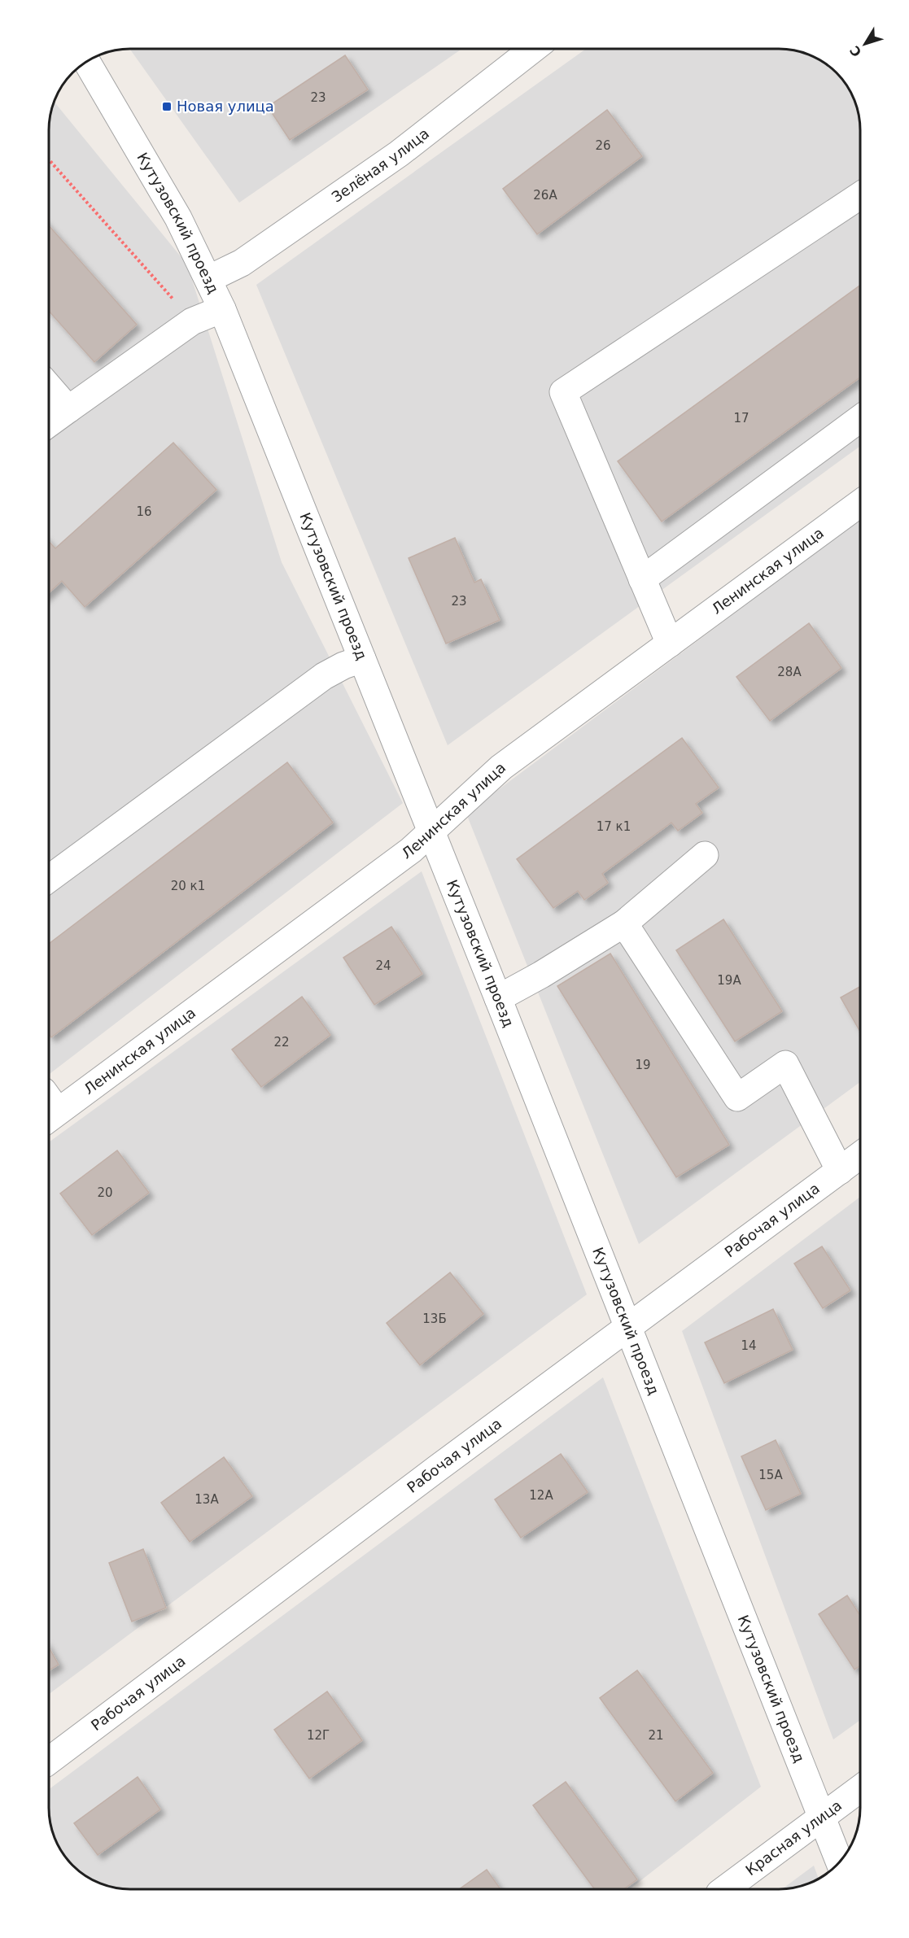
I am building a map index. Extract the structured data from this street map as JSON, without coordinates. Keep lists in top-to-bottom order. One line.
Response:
{"streets":{"street":["Зелёная улица","Кутузовский проезд","Ленинская улица","Рабочая улица","Красная улица"]},"crossings":[["Зелёная улица","Кутузовский проезд"],["Кутузовский проезд","Ленинская улица"],["Кутузовский проезд","Рабочая улица"],["Кутузовский проезд","Красная улица"]],"places":{"transit":["Новая улица"]},"house_numbers":["23","26","26А","17","16","23","28А","17 к1","20 к1","24","19А","22","19","20","13Б","14","15А","12А","13А","12Г","21"],"north":"bottom left"}
